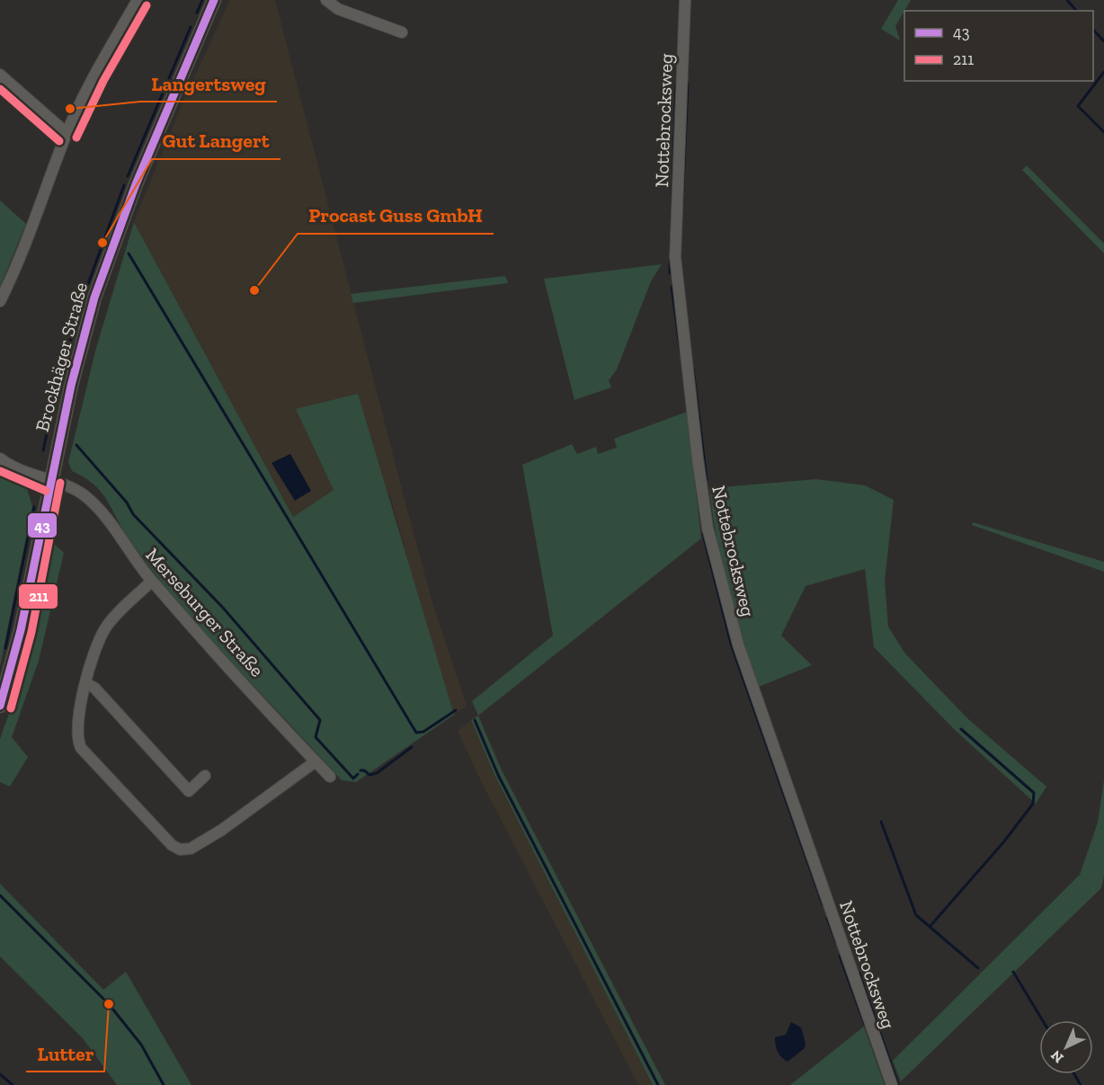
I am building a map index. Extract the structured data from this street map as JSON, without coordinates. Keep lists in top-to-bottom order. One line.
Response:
{"streets":{"main road":["Brockhäger Straße"],"street":["Nottebrocksweg","Merseburger Straße"]},"crossings":[["Brockhäger Straße","Merseburger Straße"]],"places":["Langertsweg","Gut Langert","Procast Guss GmbH","Lutter"],"lines":["transit line 43","transit line 211"],"legend":["43","211"],"north":"bottom left"}
